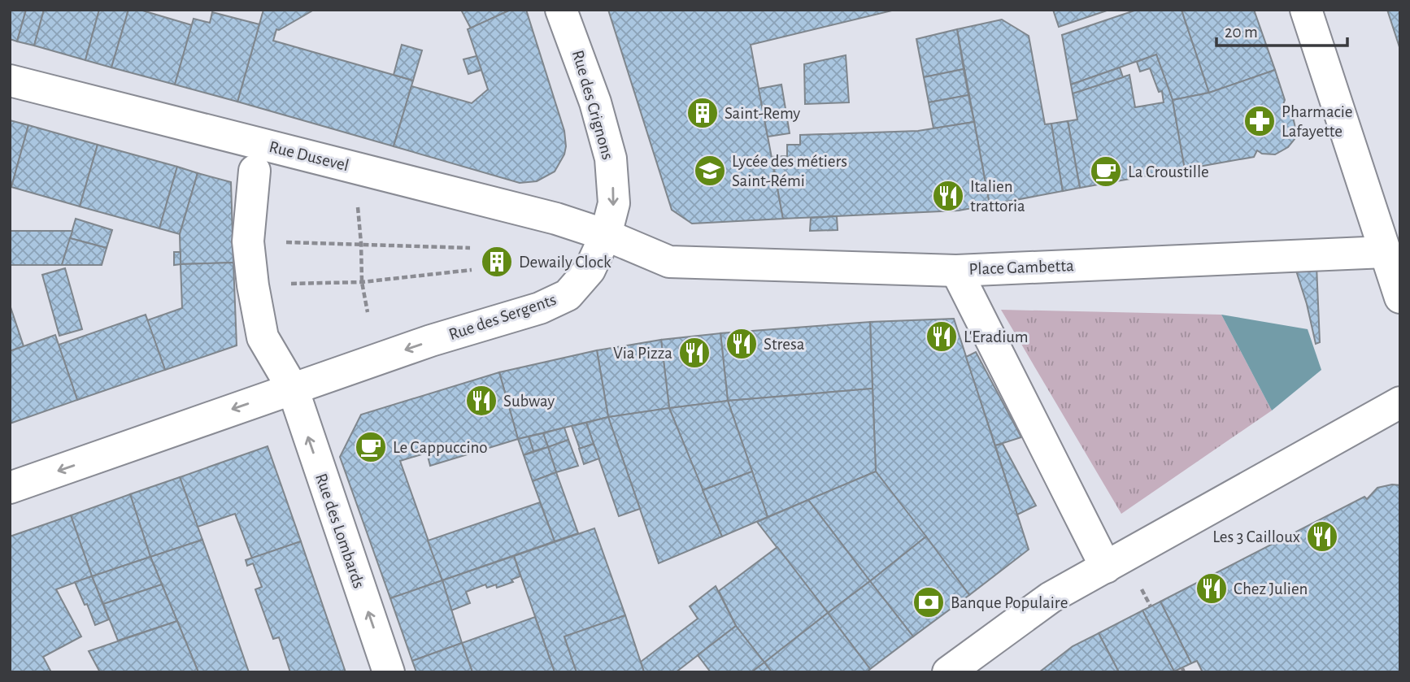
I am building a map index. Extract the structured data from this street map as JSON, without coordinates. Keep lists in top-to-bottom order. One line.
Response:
{"streets":{"street":["Rue des Crignons","Rue Dusevel","Place Gambetta","Rue des Sergents","Rue des Lombards"]},"crossings":[["Rue des Crignons","Rue Dusevel"],["Rue des Crignons","Rue des Sergents"],["Rue Dusevel","Rue des Sergents"],["Rue des Sergents","Rue des Lombards"]],"one_way":["Rue des Crignons","Rue des Sergents","Rue des Lombards"],"places":{"building":["Saint-Remy","Dewaily Clock"],"pharmacy":["Pharmacie Lafayette"],"school or university":["Lycée des métiers Saint-Rémi"],"cafe":["La Croustille","Le Cappuccino"],"restaurant":["Italien trattoria","L'Eradium","Stresa","Via Pizza","Subway","Les 3 Cailloux","Chez Julien"],"bank":["Banque Populaire"]},"scale_bar":"20 m"}
